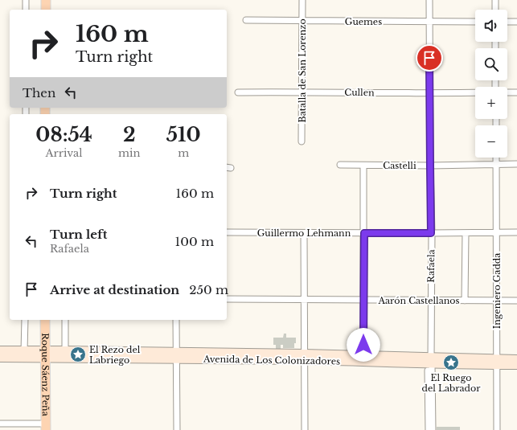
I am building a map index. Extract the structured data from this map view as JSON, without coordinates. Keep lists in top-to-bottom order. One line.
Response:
{"streets":{"main road":["Avenida de Los Colonizadores","Roque Sáenz Peña"],"street":["Guemes","Batalla de San Lorenzo","Cullen","Castelli","Guillermo Lehmann","Rafaela","Ingeniero Gadda","Aarón Castellanos"]},"crossings":[["Guemes","Batalla de San Lorenzo"],["Guemes","Rafaela"],["Batalla de San Lorenzo","Cullen"],["Cullen","Rafaela"],["Castelli","Rafaela"],["Castelli","Ingeniero Gadda"],["Guillermo Lehmann","Rafaela"],["Guillermo Lehmann","Ingeniero Gadda"],["Rafaela","Aarón Castellanos"],["Rafaela","Avenida de Los Colonizadores"],["Ingeniero Gadda","Aarón Castellanos"],["Ingeniero Gadda","Avenida de Los Colonizadores"],["Avenida de Los Colonizadores","Roque Sáenz Peña"]],"places":{"place":["El Rezo del Labriego","El Ruego del Labrador"]},"page":{"map_buttons":["+","−"],"turn":["160 m","Turn right"],"then":"Then","eta":["08:54","Arrival","2","min","510","m"],"list":[{"name":"Turn right","value":"160 m"},{"name":"Turn left","note":"Rafaela","value":"100 m"},{"name":"Arrive at destination","value":"250 m"}]}}
